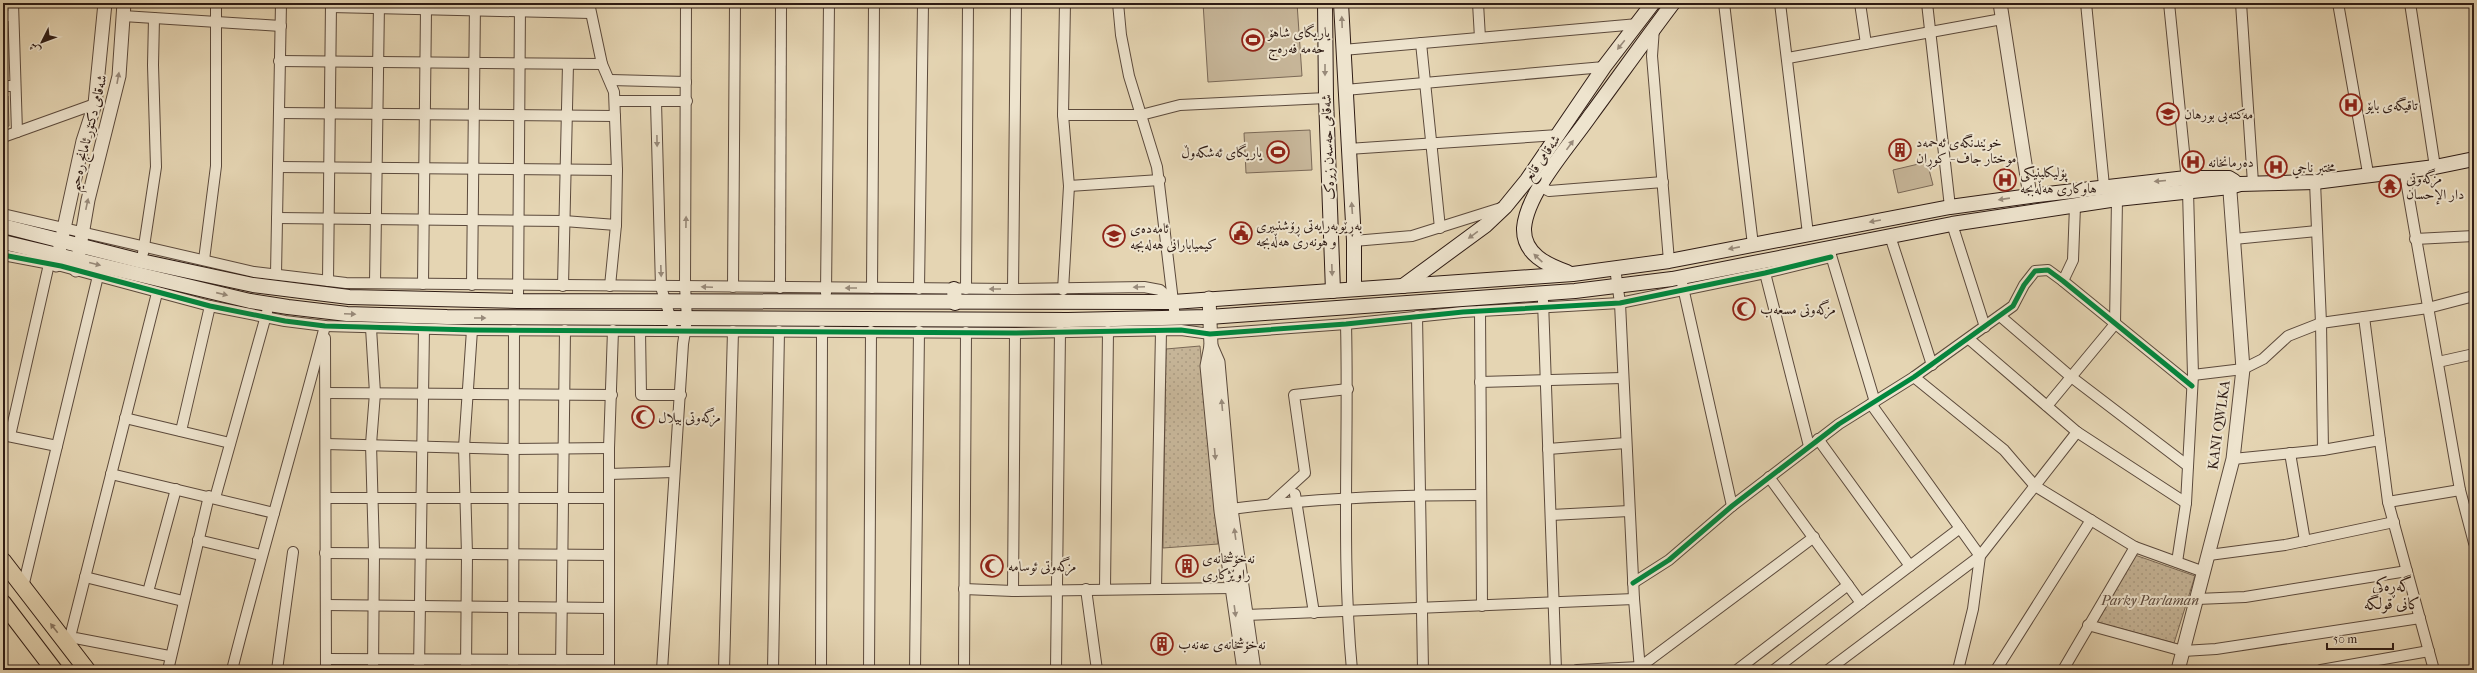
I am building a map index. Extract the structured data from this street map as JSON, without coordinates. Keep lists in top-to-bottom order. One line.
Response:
{"streets":{"main road":["شەقامی حەسەن زیرەک","شەقامی قانع"],"street":["شەقامی دکتۆر ئامانج رەحیم","KANI QWLKA"]},"districts":["گەڕەکی کانی قولگە"],"parks":["Parky Parlaman"],"places":{"sports":["یاریگای شاهۆ حەمە فەرەج","یاریگای ئەشکەوڵ"],"hospital":["تاقیگەی بایۆ","دەرمانخانە","مختبر ناجي","پۆلیکلینیکی هاوکاری هەڵەبجە"],"school or university":["مەکتەبی بورهان","ئامەدەی کیمیابارانی هەلەبجە"],"building":["خوێندنگەی ئەحمەد موختار جاف - کوڕان","نەخۆشخانەی راوێژکاری","نەخۆشخانەی عەنەب"],"temple":["مزگەوتی دار الإحسان"],"public building":["بەڕێوبەرایەتی ڕۆشنبیری و هونەری هەڵەبجە"],"mosque":["مزگەوتی مسعەب","مزگەوتی بیلال","مزگەوتی ئوسامە"]},"scale_bar":"50 m","north":"bottom left"}
